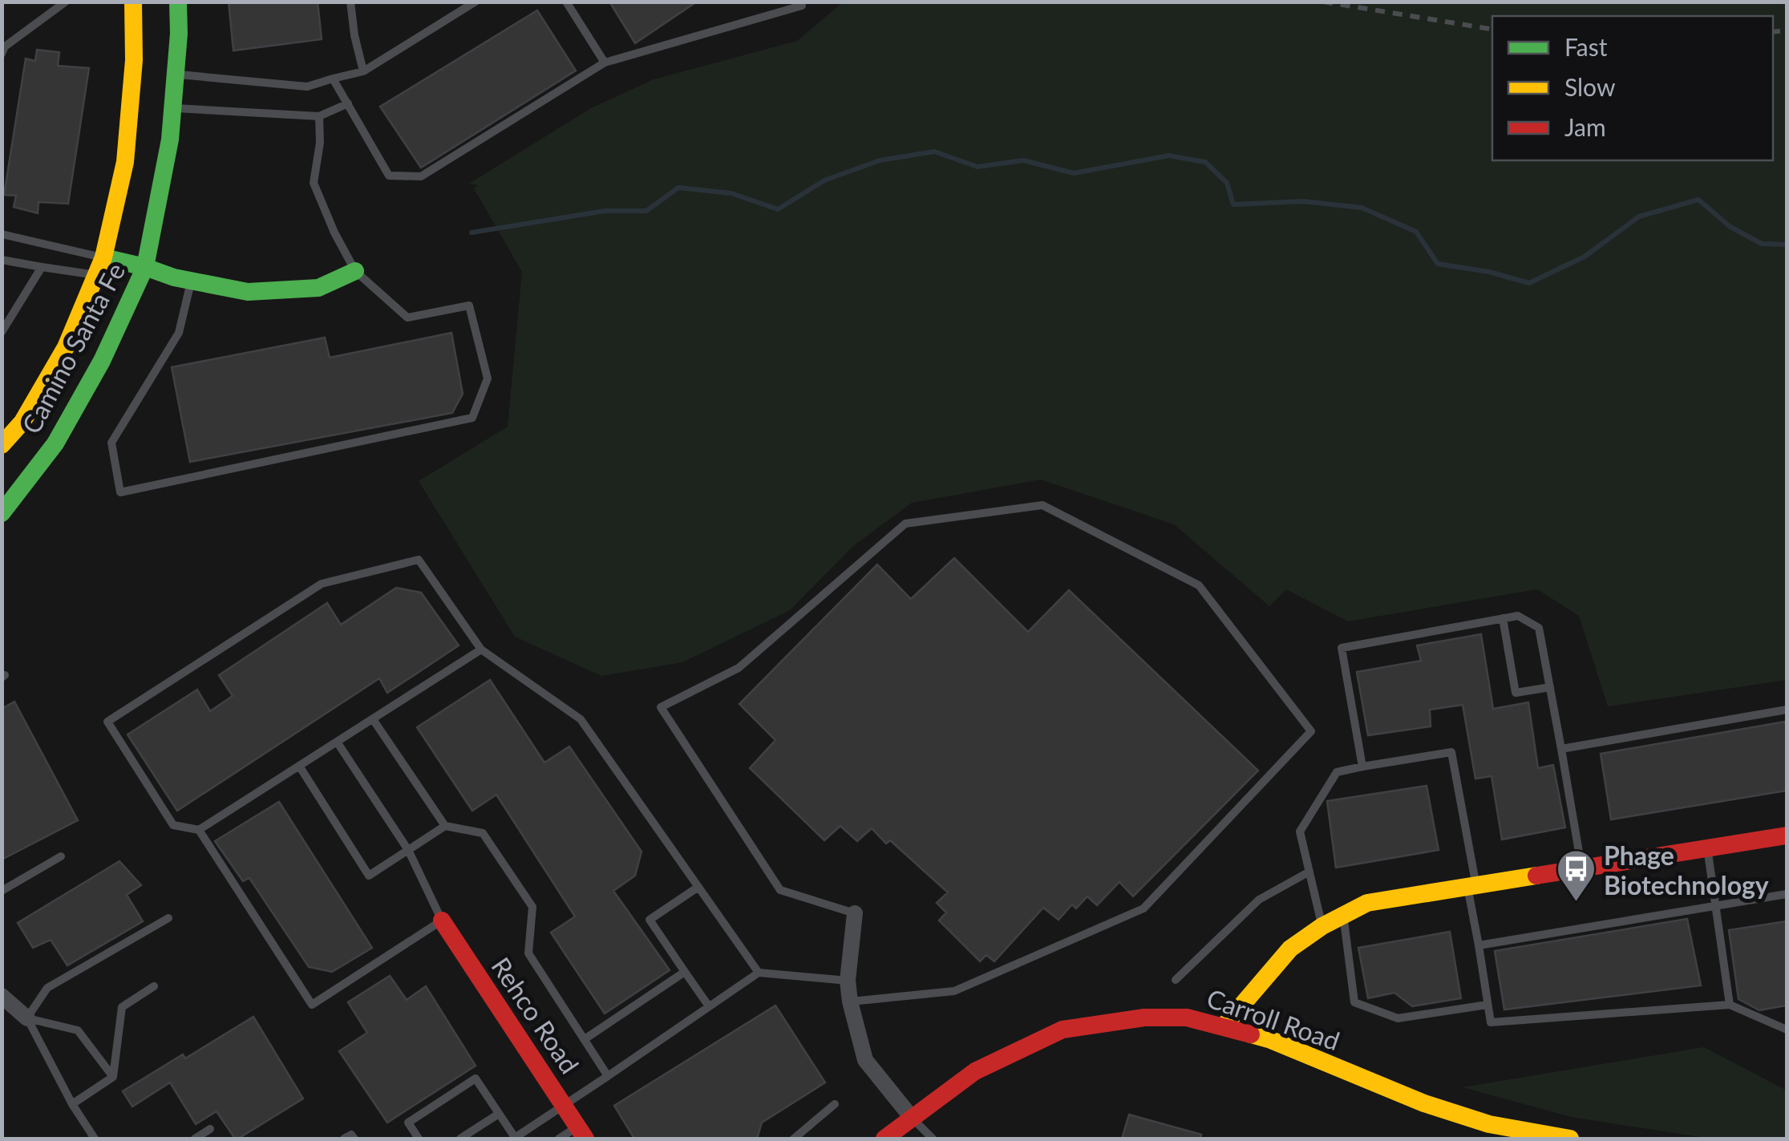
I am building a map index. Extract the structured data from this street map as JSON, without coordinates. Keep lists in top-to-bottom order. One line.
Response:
{"streets":{"main road":["Camino Santa Fe","Rehco Road","Carroll Road"]},"places":{"bus stop":["Phage Biotechnology"]},"legend":["Fast","Slow","Jam"]}
